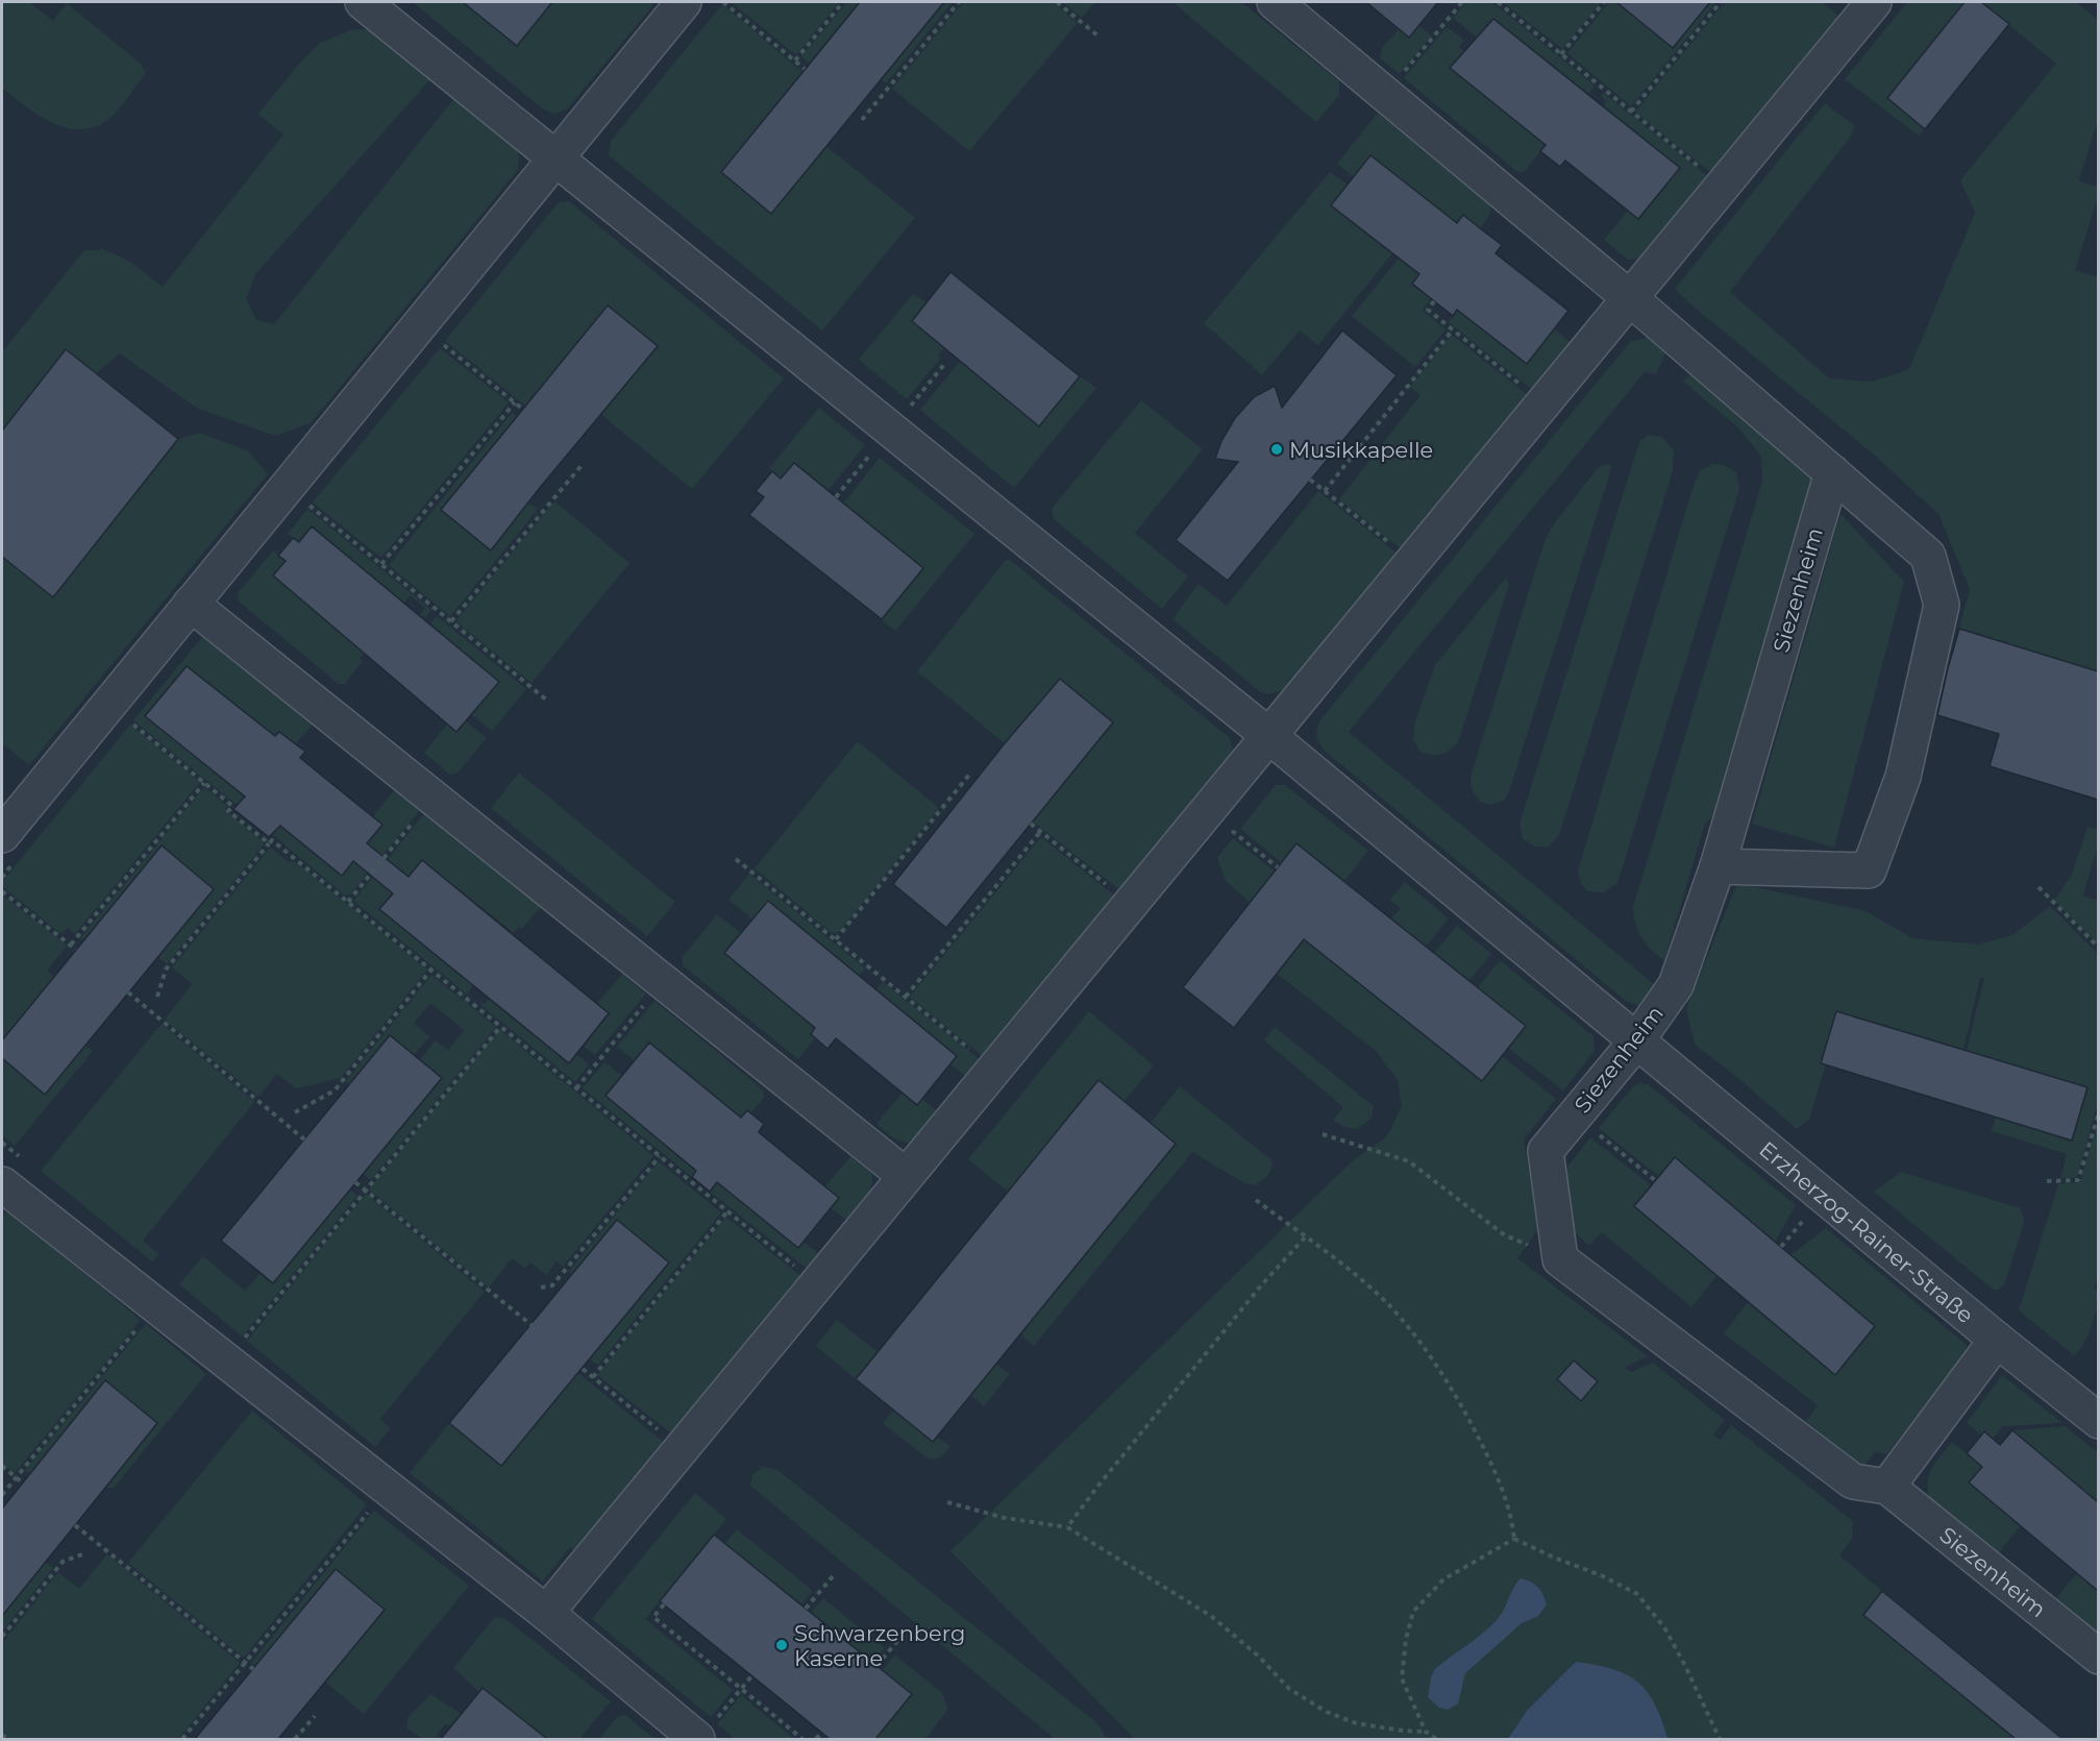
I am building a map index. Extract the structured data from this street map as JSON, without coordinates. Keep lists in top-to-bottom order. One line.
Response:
{"streets":{"lane":["Siezenheim","Erzherzog-Rainer-Straße"]},"crossings":[["Siezenheim","Erzherzog-Rainer-Straße"]],"places":["Musikkapelle","Schwarzenberg Kaserne"]}
